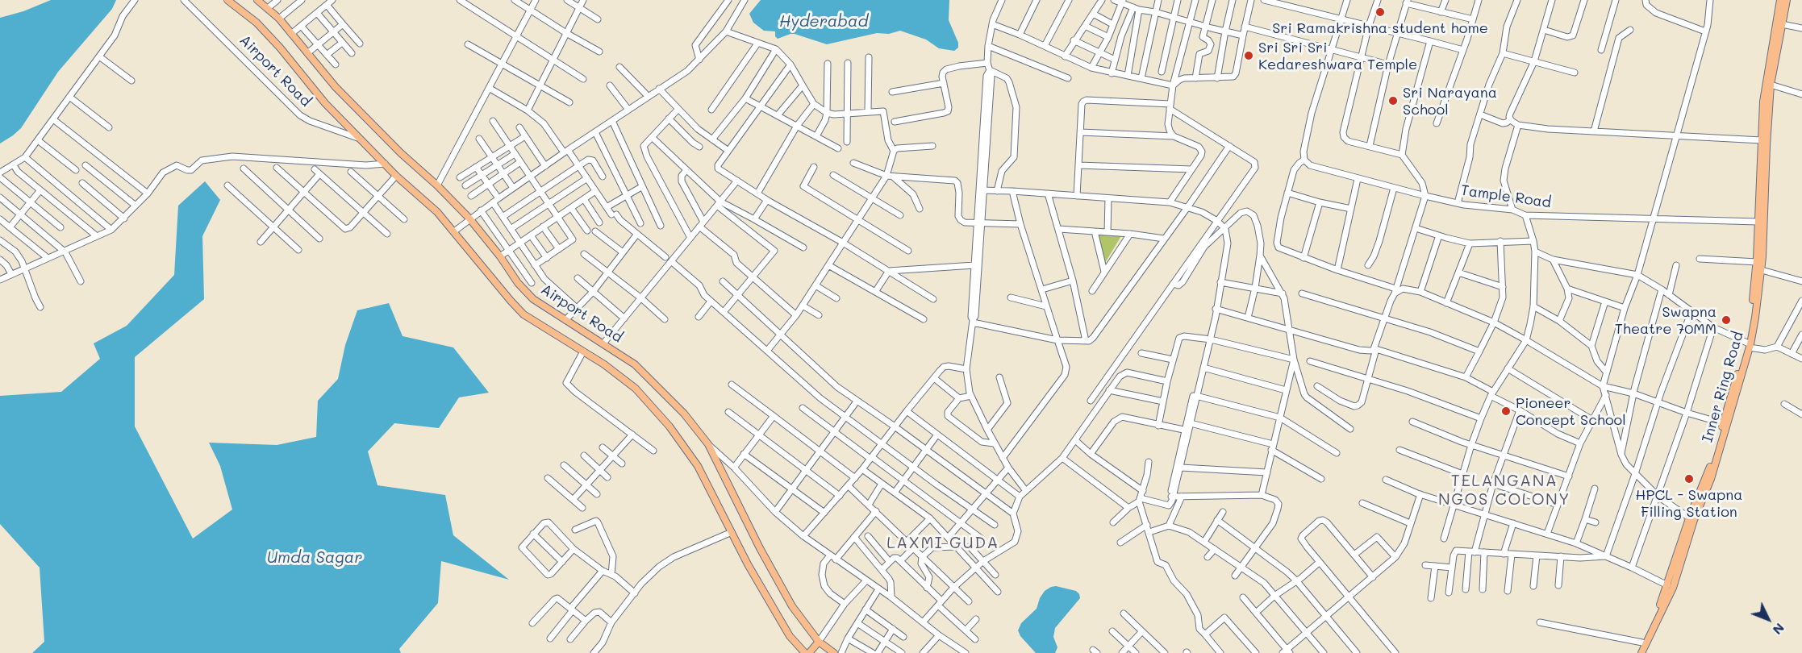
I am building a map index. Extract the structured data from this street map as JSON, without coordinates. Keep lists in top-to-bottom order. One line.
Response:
{"streets":{"main road":["Airport Road","Inner Ring Road"],"street":["Tample Road"]},"crossings":[["Tample Road","Inner Ring Road"]],"districts":["TELANGANA NGOS COLONY","LAXMI GUDA"],"water":["Hyderabad","Umda Sagar"],"places":["Sri Ramakrishna student home","Sri Sri Sri Kedareshwara Temple","Sri Narayana School","Swapna Theatre 70MM","Pioneer Concept School","HPCL - Swapna Filling Station"],"north":"bottom right"}
